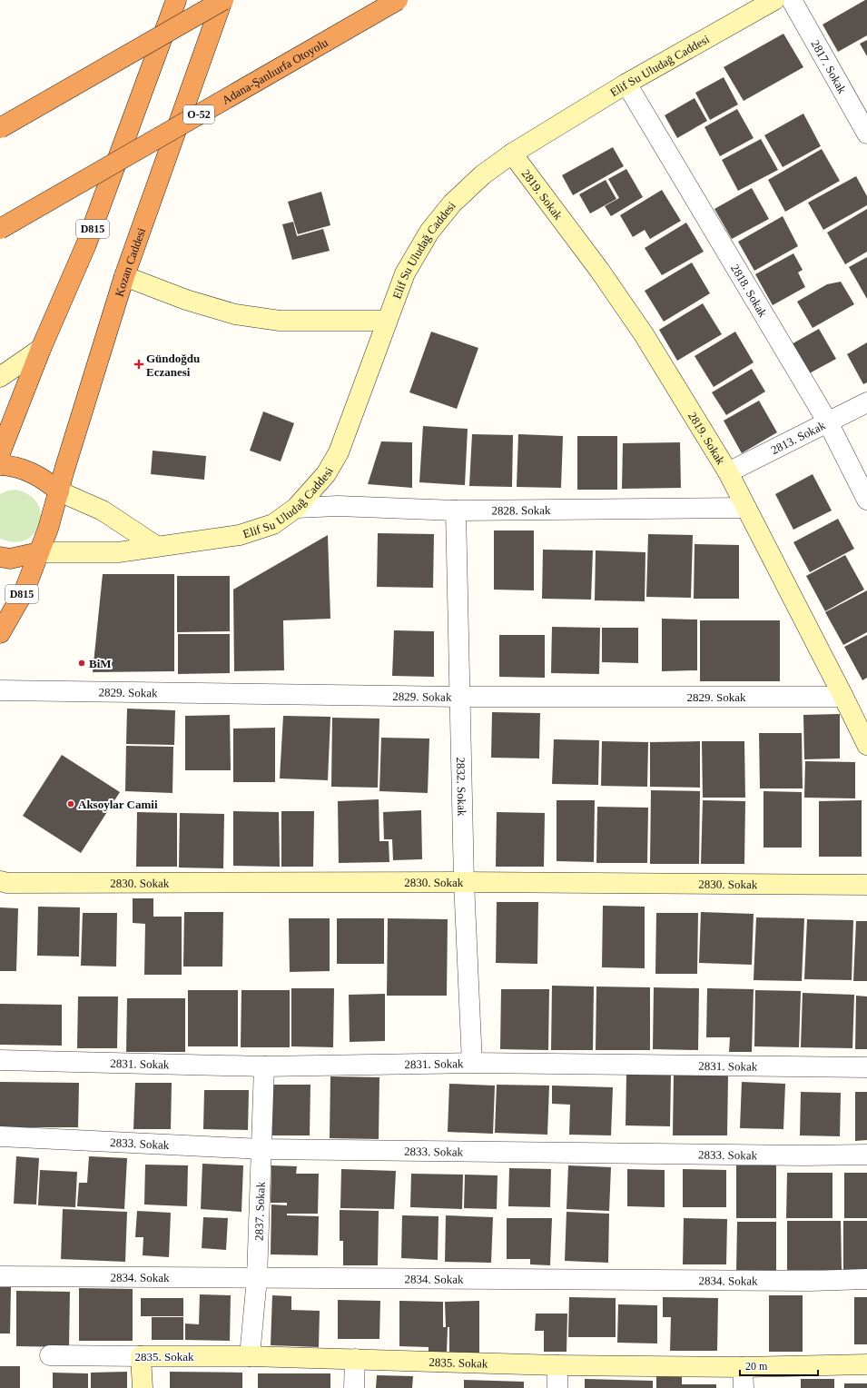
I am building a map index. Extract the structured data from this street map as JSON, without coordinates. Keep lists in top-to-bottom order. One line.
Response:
{"streets":{"highway":["Adana-Şanlıurfa Otoyolu","O-52","D815","Kozan Caddesi"],"street":["Elif Su Uludağ Caddesi","2817. Sokak","2819. Sokak","2818. Sokak","2813. Sokak","2828. Sokak","2829. Sokak","2832. Sokak","2830. Sokak","2831. Sokak","2833. Sokak","2837. Sokak","2834. Sokak","2835. Sokak"]},"crossings":[["Elif Su Uludağ Caddesi","2819. Sokak"],["Elif Su Uludağ Caddesi","D815"],["Elif Su Uludağ Caddesi","Kozan Caddesi"],["Elif Su Uludağ Caddesi","2818. Sokak"],["Elif Su Uludağ Caddesi","2828. Sokak"],["2819. Sokak","2813. Sokak"],["2819. Sokak","2828. Sokak"],["2819. Sokak","2829. Sokak"],["D815","Kozan Caddesi"],["2818. Sokak","2813. Sokak"],["2828. Sokak","2832. Sokak"],["2829. Sokak","2832. Sokak"],["2832. Sokak","2830. Sokak"],["2832. Sokak","2831. Sokak"],["2831. Sokak","2837. Sokak"],["2833. Sokak","2837. Sokak"],["2837. Sokak","2834. Sokak"],["2837. Sokak","2835. Sokak"]],"places":{"health":["Gündoğdu Eczanesi"],"other":["BiM","Aksoylar Camii"]},"scale_bar":"20 m"}
